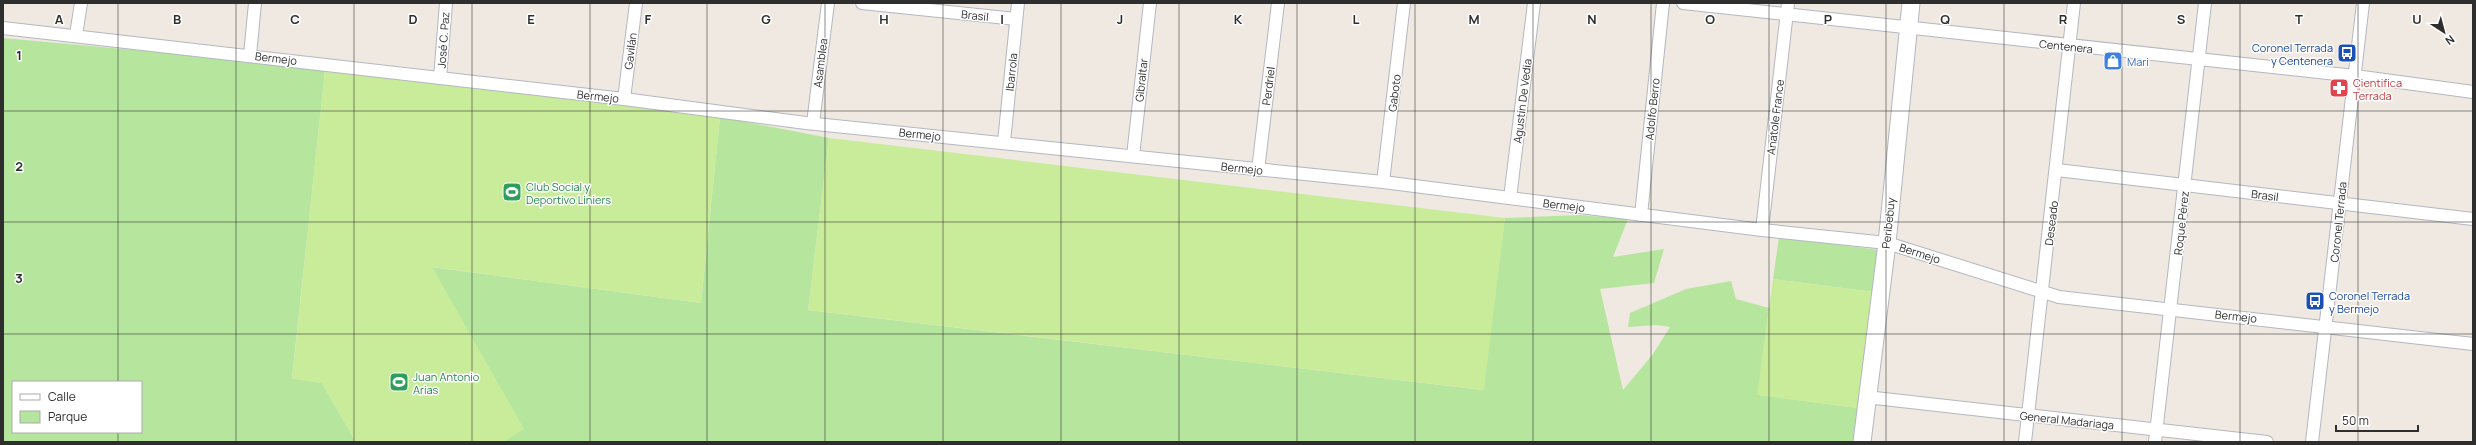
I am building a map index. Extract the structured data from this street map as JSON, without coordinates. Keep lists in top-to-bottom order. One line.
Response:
{"streets":{"street":["Brasil","José C. Paz","Centenera","Gavilán","Bermejo","Asamblea","Ibarrola","Gibraltar","Perdriel","Gaboto","Agustín De Vedia","Adolfo Berro","Anatole France","Coronel Terrada","Peribebuy","Deseado","Roque Pérez","General Madariaga"]},"crossings":[["Brasil","Ibarrola"],["Brasil","Coronel Terrada"],["Brasil","Deseado"],["Brasil","Roque Pérez"],["José C. Paz","Bermejo"],["Centenera","Anatole France"],["Centenera","Coronel Terrada"],["Centenera","Peribebuy"],["Centenera","Deseado"],["Centenera","Roque Pérez"],["Gavilán","Bermejo"],["Bermejo","Asamblea"],["Bermejo","Ibarrola"],["Bermejo","Gibraltar"],["Bermejo","Perdriel"],["Bermejo","Gaboto"],["Bermejo","Agustín De Vedia"],["Bermejo","Adolfo Berro"],["Bermejo","Anatole France"],["Bermejo","Coronel Terrada"],["Bermejo","Peribebuy"],["Bermejo","Deseado"],["Bermejo","Roque Pérez"],["Peribebuy","General Madariaga"],["Deseado","General Madariaga"],["Roque Pérez","General Madariaga"]],"places":{"bus stop":["Coronel Terrada y Centenera","Coronel Terrada y Bermejo"],"shop":["Mari"],"pharmacy":["Cientifica Terrada"],"sports":["Club Social y Deportivo Liniers","Juan Antonio Arias"]},"legend":["Calle","Parque"],"scale_bar":"50 m","north":"bottom right","grid":{"columns":["A","B","C","D","E","F","G","H","I","J","K","L","M","N","O","P","Q","R","S","T","U"],"rows":["1","2","3"]}}
